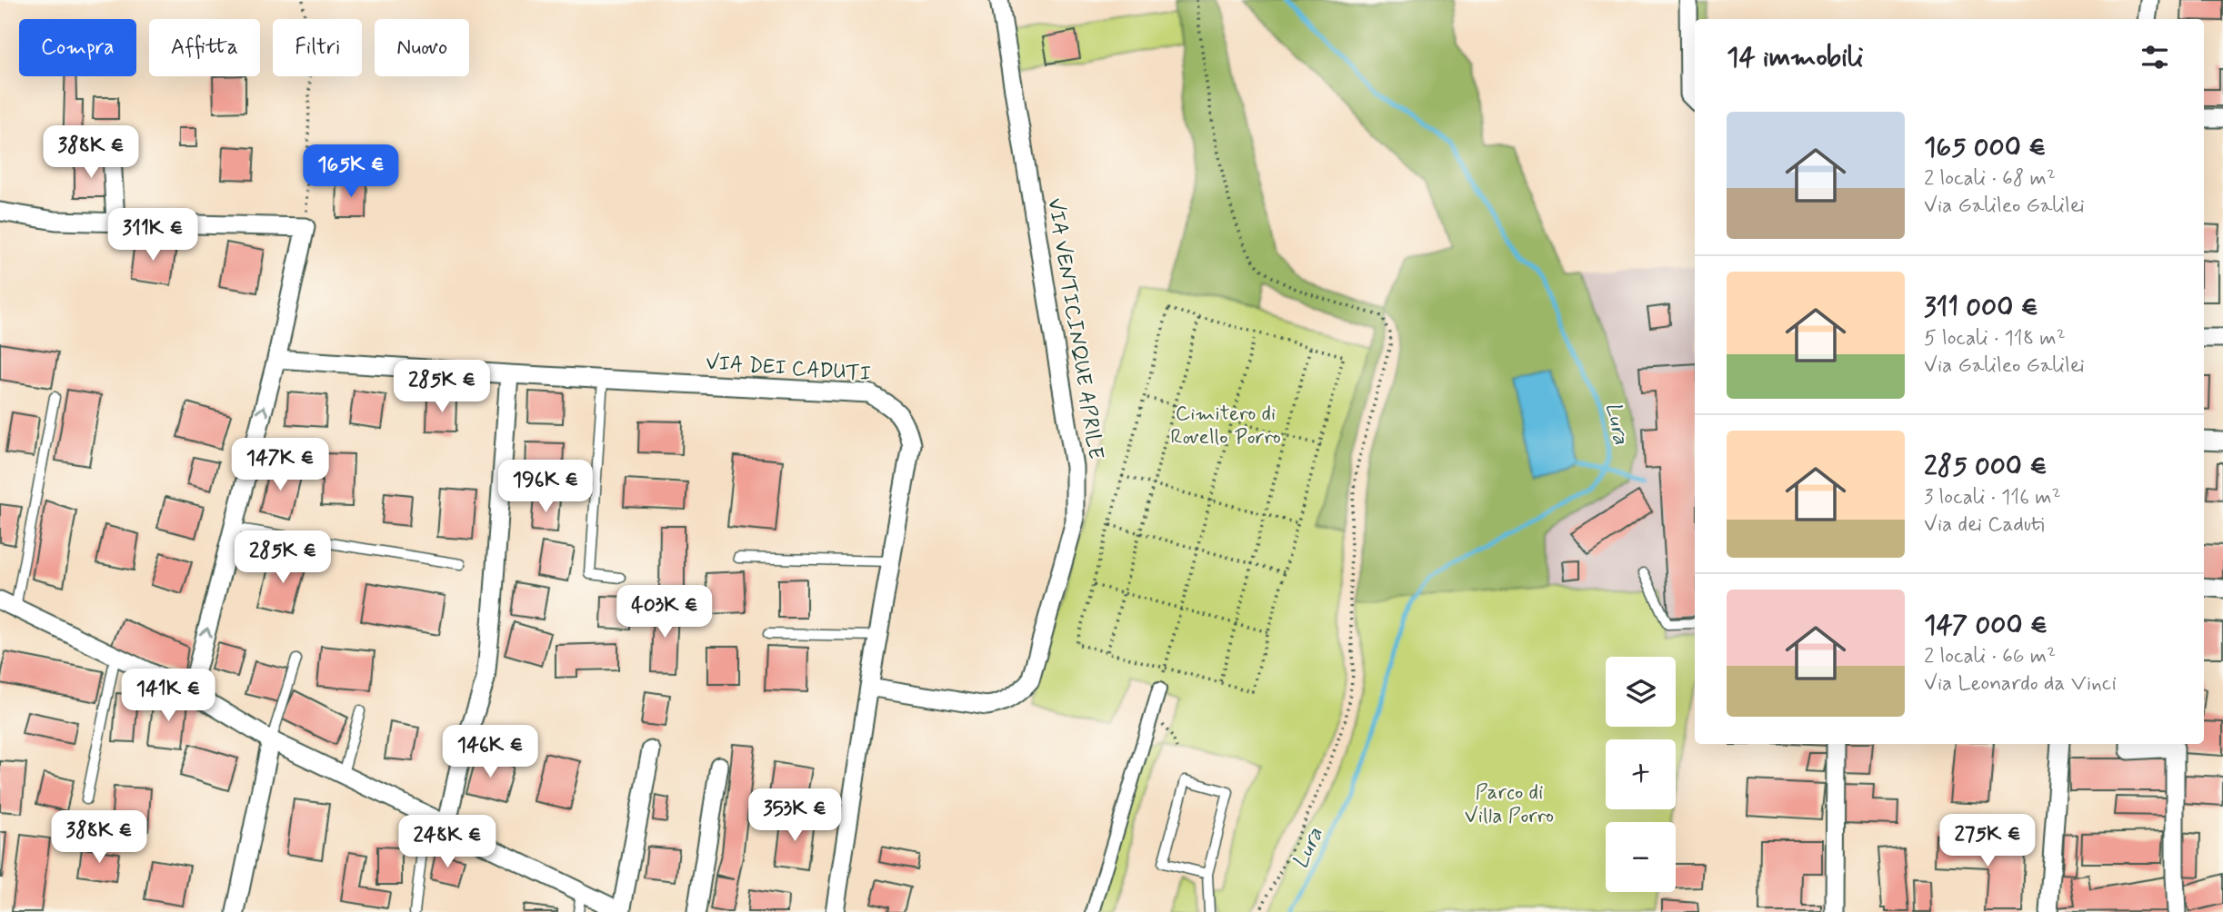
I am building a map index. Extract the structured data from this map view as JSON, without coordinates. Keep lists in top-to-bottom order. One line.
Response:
{"streets":{"street":["VIA VENTICINQUE APRILE","VIA DEI CADUTI"]},"crossings":[["VIA VENTICINQUE APRILE","VIA DEI CADUTI"]],"water":["Lura"],"parks":["Cimitero di Rovello Porro","Parco di Villa Porro"],"page":{"chip":["Compra","Affitta","Filtri","Nuovo"],"heading":"14 immobili","list":[{"name":"165 000 €","note":"2 locali · 68 m² · Via Galileo Galilei"},{"name":"311 000 €","note":"5 locali · 118 m² · Via Galileo Galilei"},{"name":"285 000 €","note":"3 locali · 116 m² · Via dei Caduti"},{"name":"147 000 €","note":"2 locali · 66 m² · Via Leonardo da Vinci"}],"price":["388K €","165K €","311K €","285K €","147K €","196K €","285K €","403K €","141K €","146K €","353K €","388K €","275K €","248K €"],"map_buttons":["+","−"]}}
